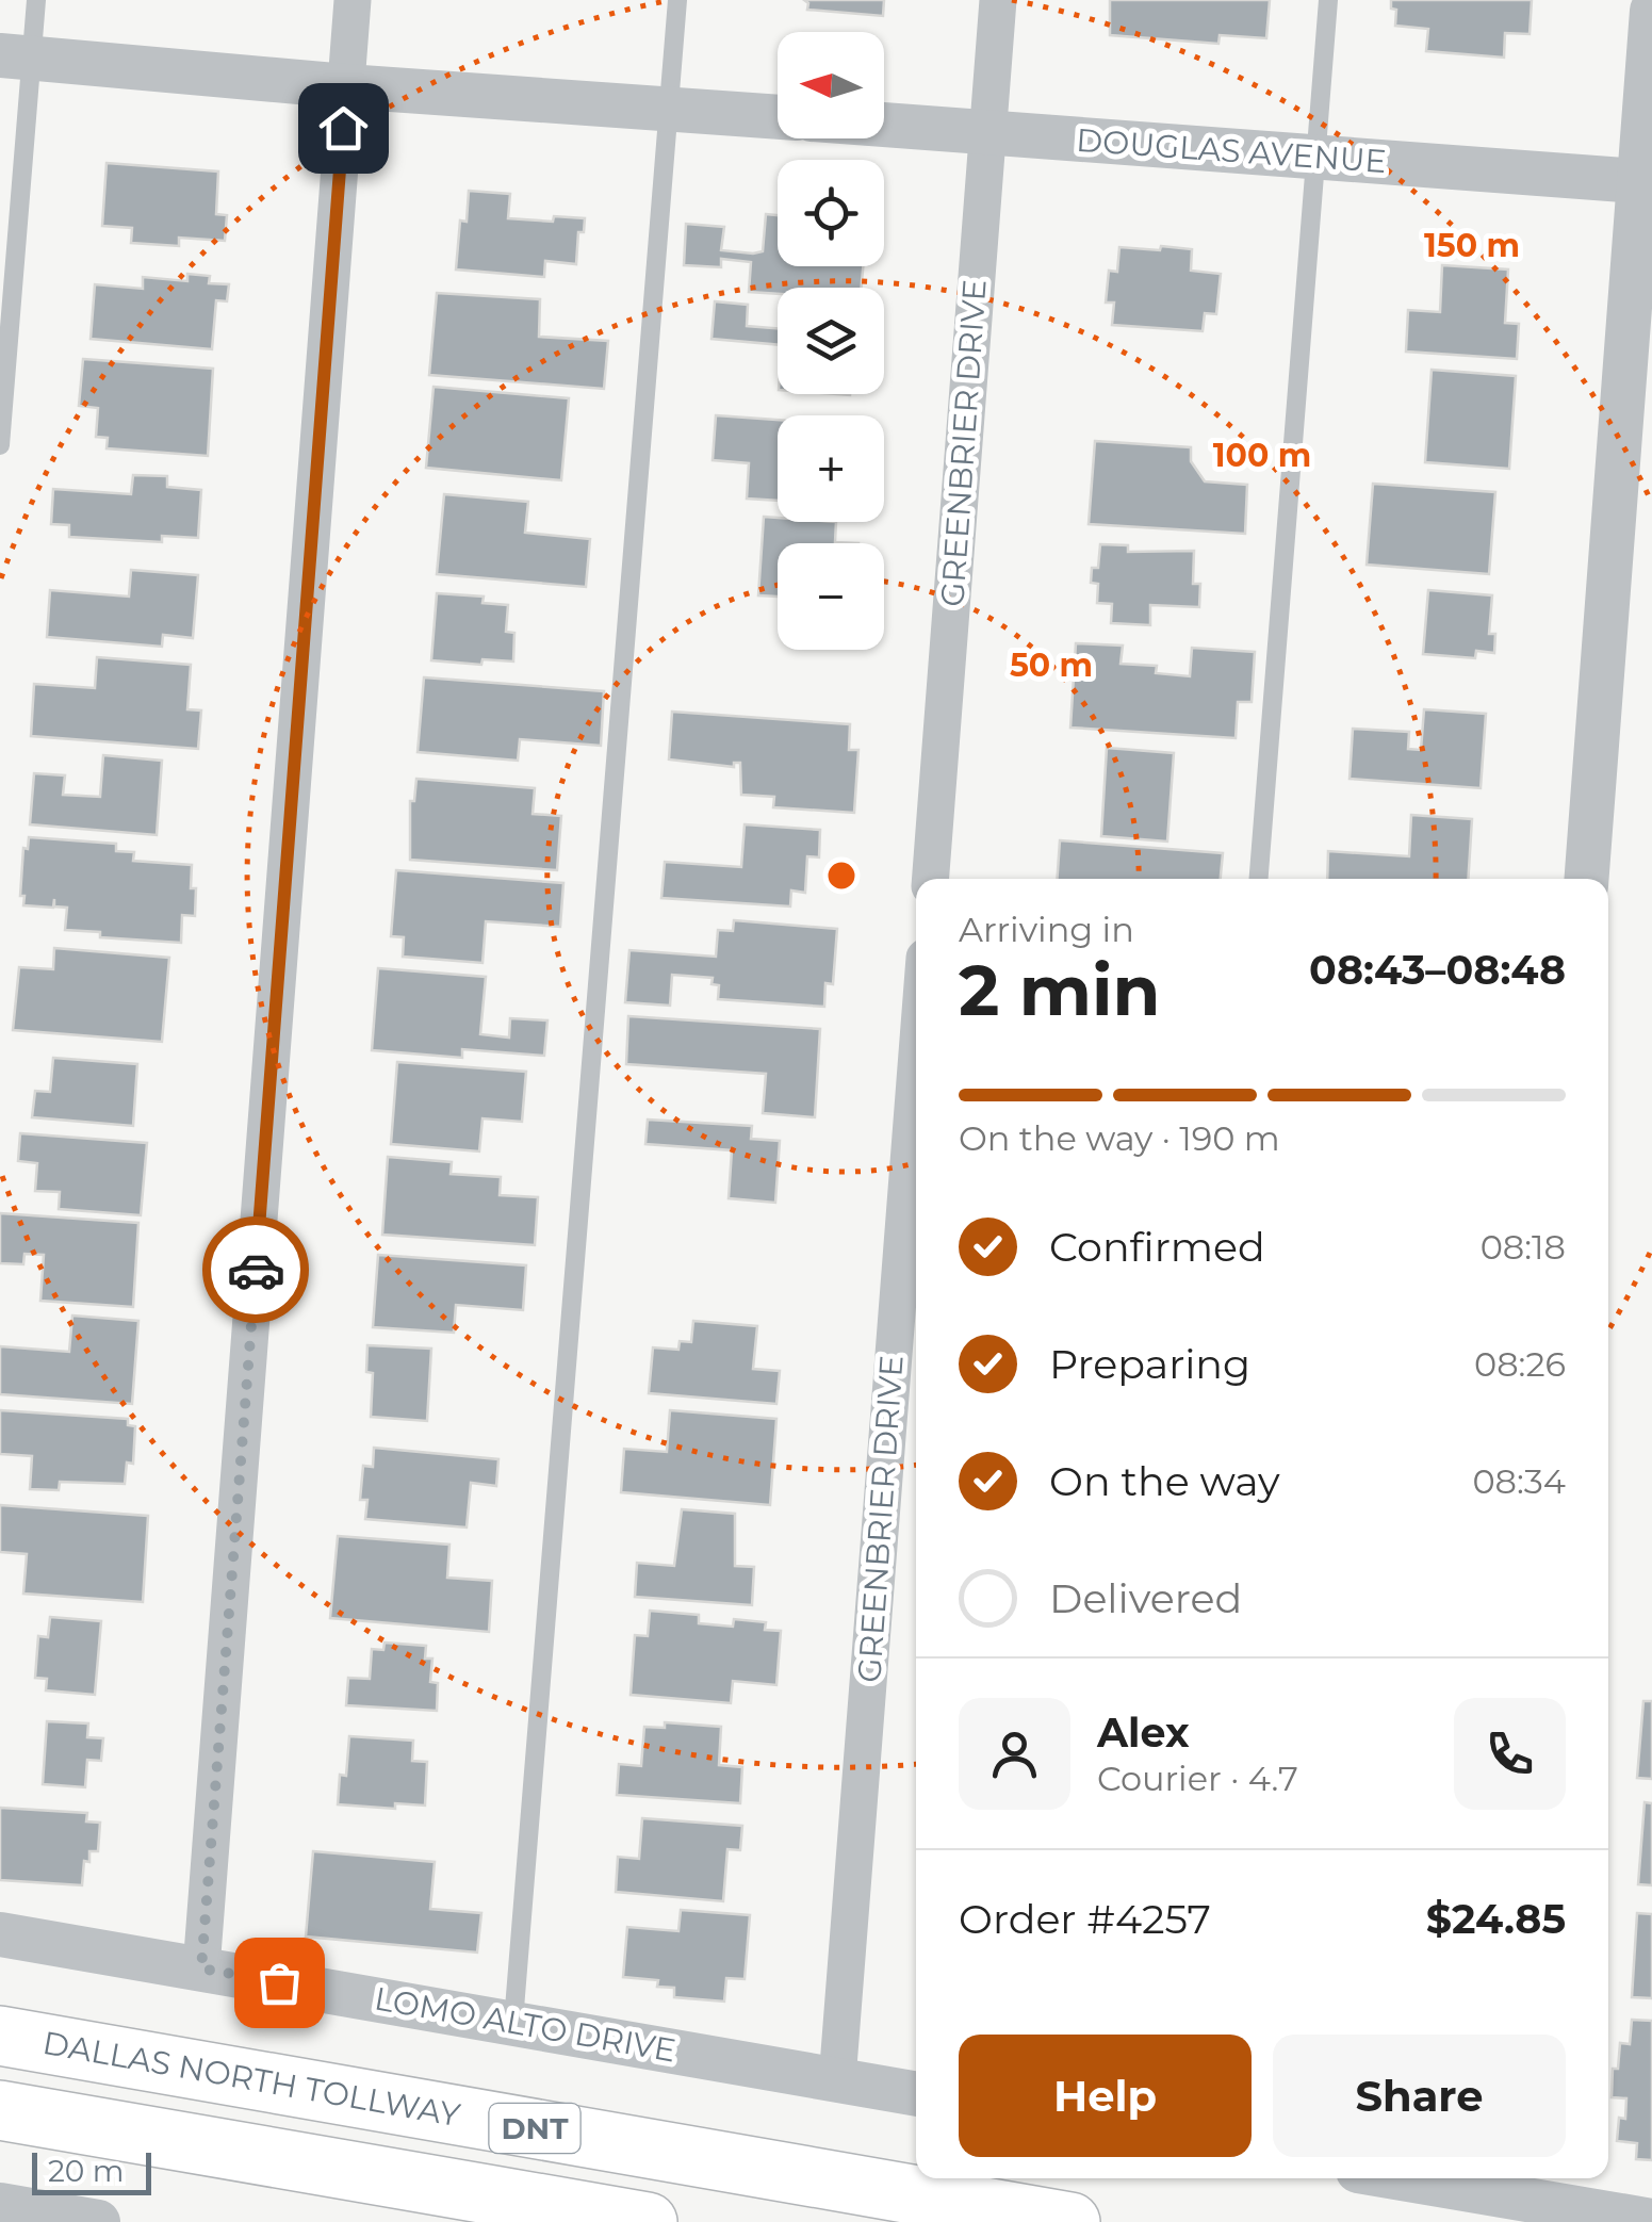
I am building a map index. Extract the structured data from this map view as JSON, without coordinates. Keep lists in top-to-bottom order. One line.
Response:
{"streets":{"highway":["DALLAS NORTH TOLLWAY","DNT"],"street":["DOUGLAS AVENUE","GREENBRIER DRIVE","LOMO ALTO DRIVE"]},"crossings":[["DOUGLAS AVENUE","GREENBRIER DRIVE"],["GREENBRIER DRIVE","LOMO ALTO DRIVE"]],"scale_bar":"20 m","north":"left","page":{"map_buttons":["+","−"],"heading":["2 min","Arriving in","08:43–08:48"],"panel":["Alex","Courier · 4.7","Order #4257","$24.85"],"bar":"On the way · 190 m","list":[["Confirmed","08:18"],["Preparing","08:26"],["On the way","08:34"],"Delivered"],"buttons":["Help","Share"],"scale":"20 m"},"rings":["150 m","100 m","50 m"]}
